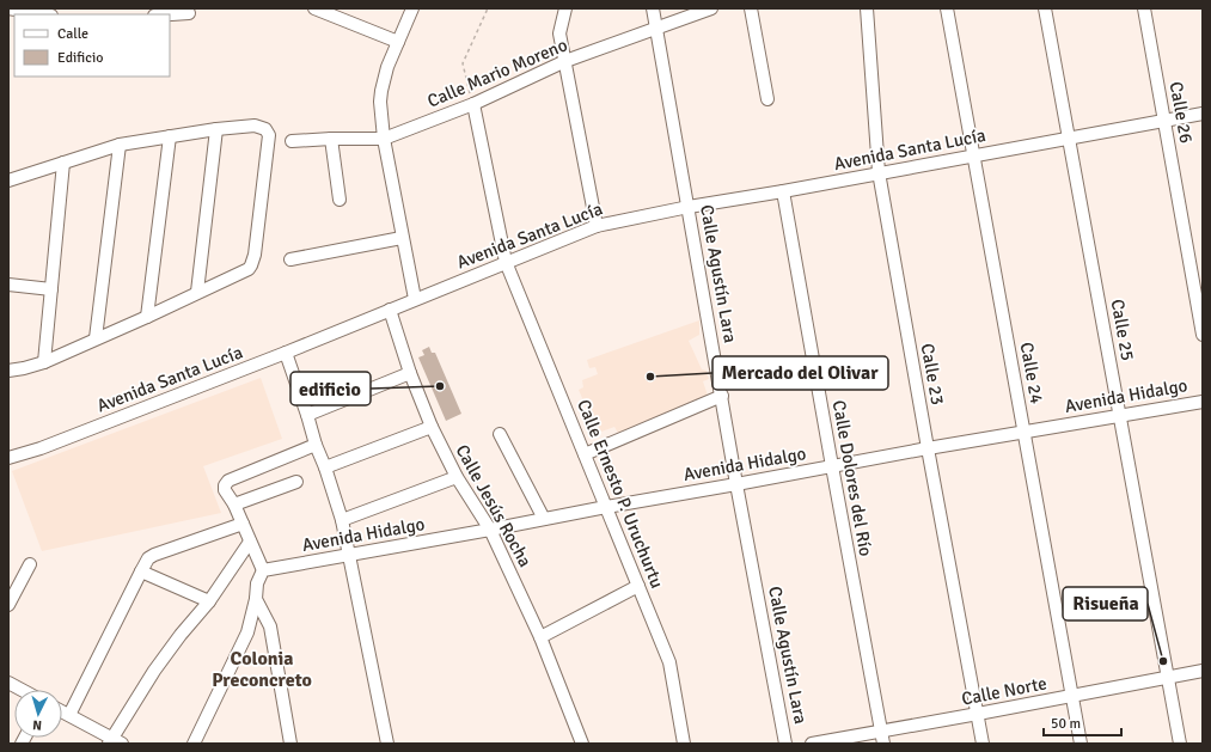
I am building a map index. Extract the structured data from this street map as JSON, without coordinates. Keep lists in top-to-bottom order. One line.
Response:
{"streets":{"street":["Calle Mario Moreno","Calle 26","Avenida Santa Lucía","Calle Agustín Lara","Calle 25","Calle 24","Calle 23","Avenida Hidalgo","Calle Dolores del Río","Calle Ernesto P. Uruchurtu","Calle Jesús Rocha","Calle Norte"]},"crossings":[["Calle Mario Moreno","Calle Agustín Lara"],["Calle Mario Moreno","Calle Ernesto P. Uruchurtu"],["Calle 26","Avenida Santa Lucía"],["Avenida Santa Lucía","Calle Agustín Lara"],["Avenida Santa Lucía","Calle 25"],["Avenida Santa Lucía","Calle 24"],["Avenida Santa Lucía","Calle 23"],["Avenida Santa Lucía","Calle Dolores del Río"],["Avenida Santa Lucía","Calle Ernesto P. Uruchurtu"],["Avenida Santa Lucía","Calle Jesús Rocha"],["Calle Agustín Lara","Avenida Hidalgo"],["Calle 25","Avenida Hidalgo"],["Calle 25","Calle Norte"],["Calle 24","Avenida Hidalgo"],["Calle 24","Calle Norte"],["Calle 23","Avenida Hidalgo"],["Calle 23","Calle Norte"],["Avenida Hidalgo","Calle Dolores del Río"],["Avenida Hidalgo","Calle Ernesto P. Uruchurtu"],["Avenida Hidalgo","Calle Jesús Rocha"],["Calle Dolores del Río","Calle Norte"]],"districts":["Colonia Preconcreto"],"places":["Mercado del Olivar","edificio","Risueña"],"legend":["Calle","Edificio"],"scale_bar":"50 m","north":"bottom"}
